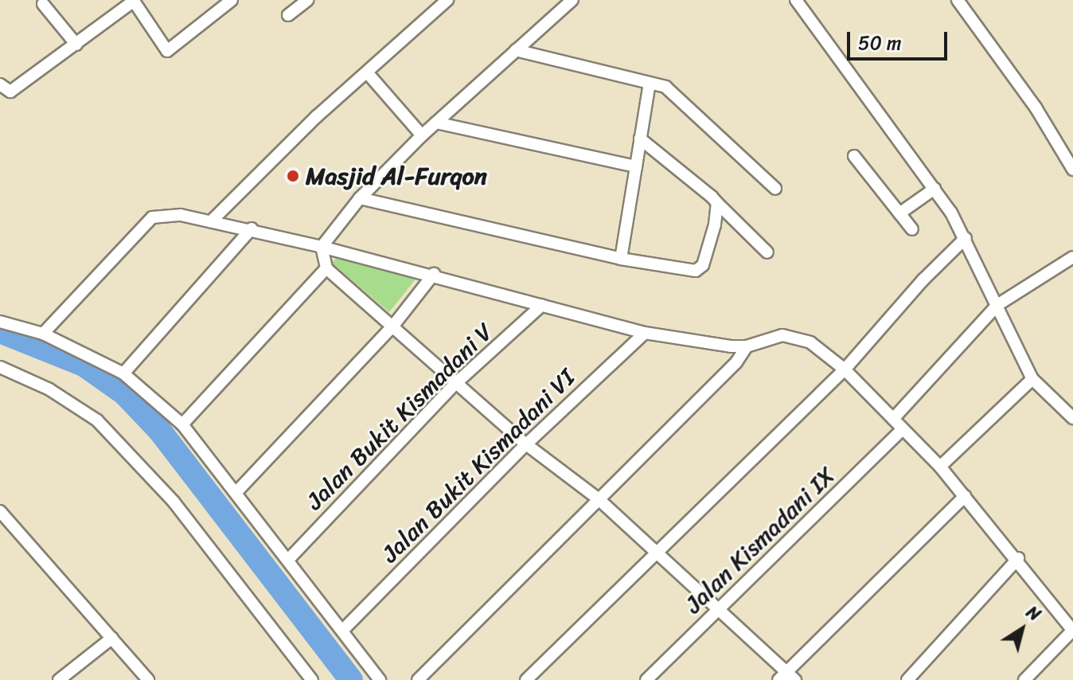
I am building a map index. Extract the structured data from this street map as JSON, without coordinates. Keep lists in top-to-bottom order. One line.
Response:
{"streets":{"street":["Jalan Bukit Kismadani V","Jalan Bukit Kismadani VI","Jalan Kismadani IX"]},"places":["Masjid Al-Furqon"],"scale_bar":"50 m","north":"top right"}
